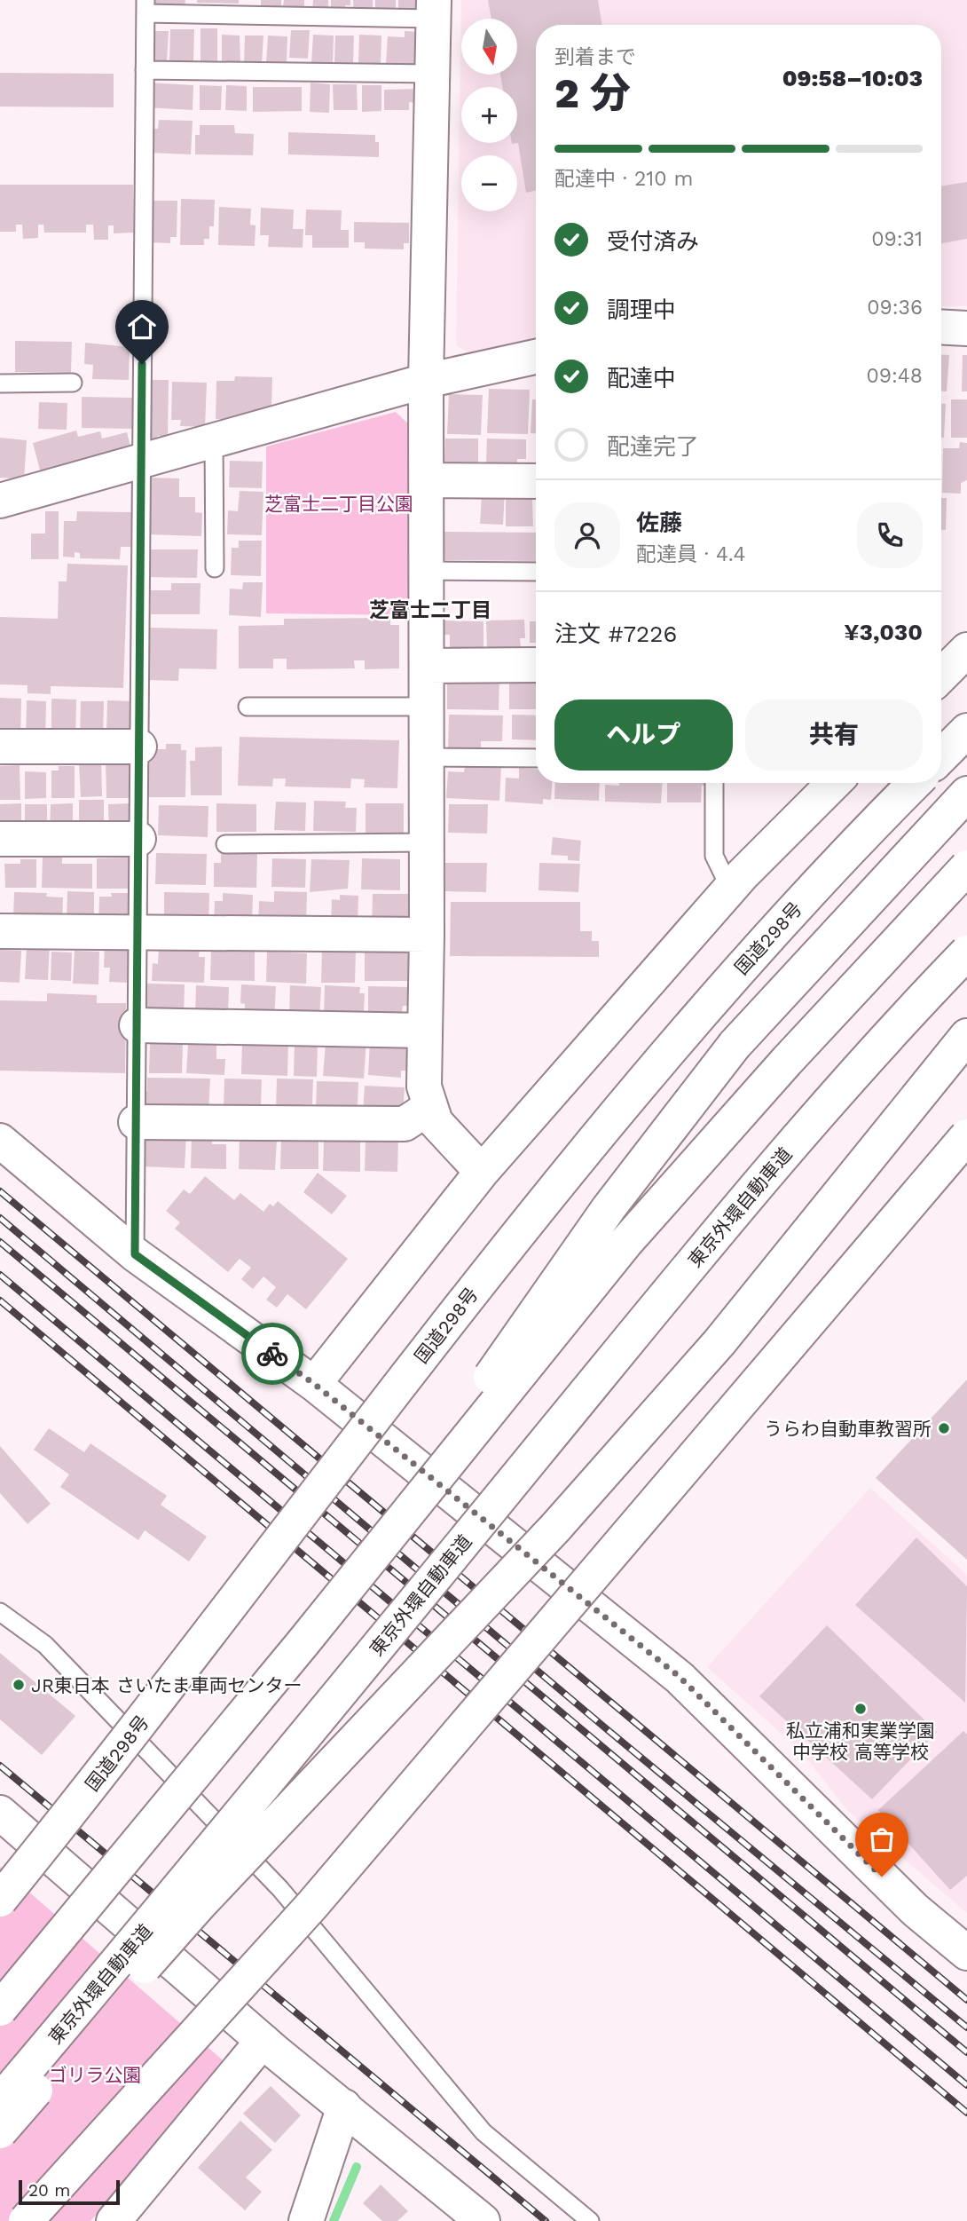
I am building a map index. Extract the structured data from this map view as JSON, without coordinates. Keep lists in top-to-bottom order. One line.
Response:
{"streets":{"main road":["国道298号","東京外環自動車道"]},"districts":["芝富士二丁目"],"parks":["芝富士二丁目公園","ゴリラ公園"],"places":["うらわ自動車教習所","JR東日本 さいたま車両センター","私立浦和実業学園 中学校 高等学校"],"scale_bar":"20 m","north":"bottom","page":{"map_buttons":["+","−"],"heading":["2 分","到着まで","09:58–10:03"],"panel":["佐藤","配達員 · 4.4","注文 #7226","¥3,030"],"bar":"配達中 · 210 m","list":[["受付済み","09:31"],["調理中","09:36"],["配達中","09:48"],"配達完了"],"buttons":["ヘルプ","共有"],"scale":"20 m"}}
